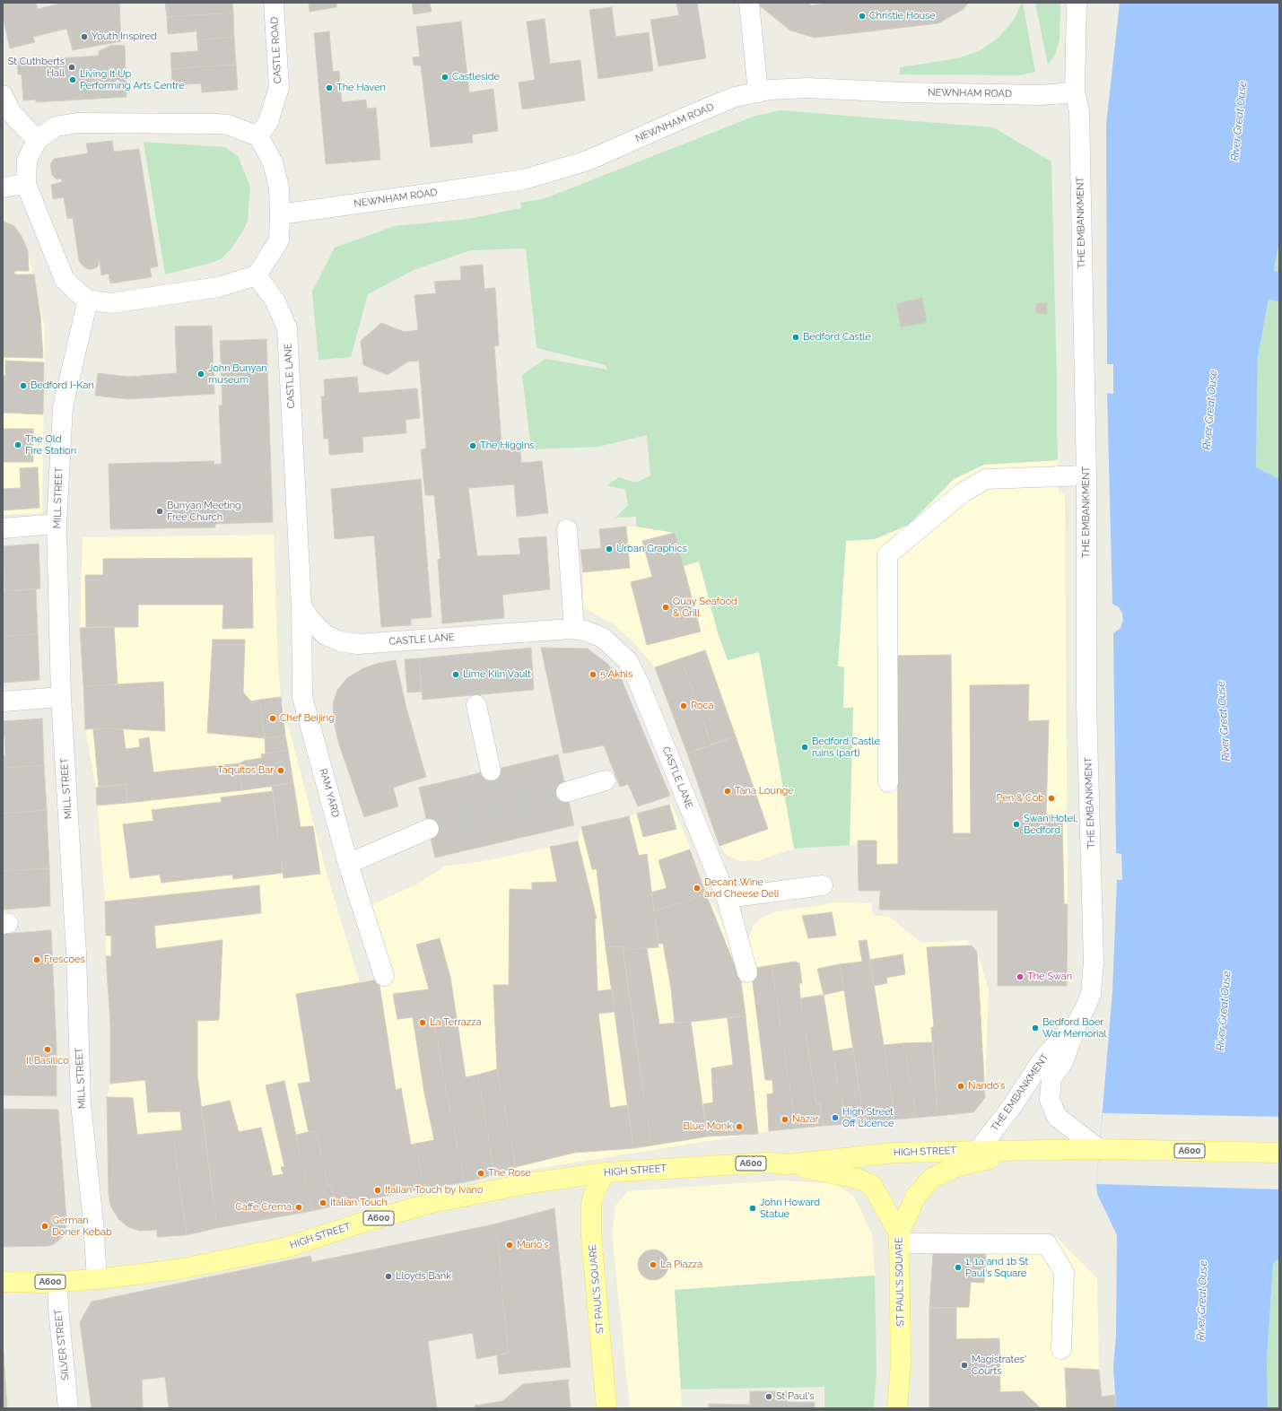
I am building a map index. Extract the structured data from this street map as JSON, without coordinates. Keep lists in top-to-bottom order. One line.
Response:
{"streets":{"main road":["A600","HIGH STREET","ST PAUL'S SQUARE"],"street":["CASTLE ROAD","NEWNHAM ROAD","THE EMBANKMENT","CASTLE LANE","MILL STREET","RAM YARD","SILVER STREET"]},"crossings":[["NEWNHAM ROAD","THE EMBANKMENT"],["THE EMBANKMENT","HIGH STREET"],["CASTLE LANE","RAM YARD"],["MILL STREET","HIGH STREET"],["A600","HIGH STREET"],["A600","ST PAUL'S SQUARE"],["HIGH STREET","ST PAUL'S SQUARE"],["HIGH STREET","SILVER STREET"]],"water":["River Great Ouse"],"places":["Christie House","Youth Inspired","St Cuthberts Hall","Castleside","Living It Up Performing Arts Centre","The Haven","Bedford Castle","John Bunyan museum","Bedford I-Kan","The Old Fire Station","The Higgins","Bunyan Meeting Free Church","Urban Graphics","Quay Seafood & Grill","Lime Kiln Vault","5 Akhis","Roca","Chef Beijing","Bedford Castle ruins (part)","Taquitos Bar","Tana Lounge","Pen & Cob","Swan Hotel, Bedford","Decant Wine and Cheese Deli","Frescoes","The Swan","La Terrazza","Bedford Boer War Memorial","Il Basilico","Nando's","High Street Off Licence","Nazar","Blue Monk","The Rose","Italian Touch by Ivano","Italian Touch","Caffe Crema","John Howard Statue","German Doner Kebab","Mario's","La Piazza","1, 1a and 1b St Paul's Square","Lloyds Bank","Magistrates' Courts","St Paul's"]}
